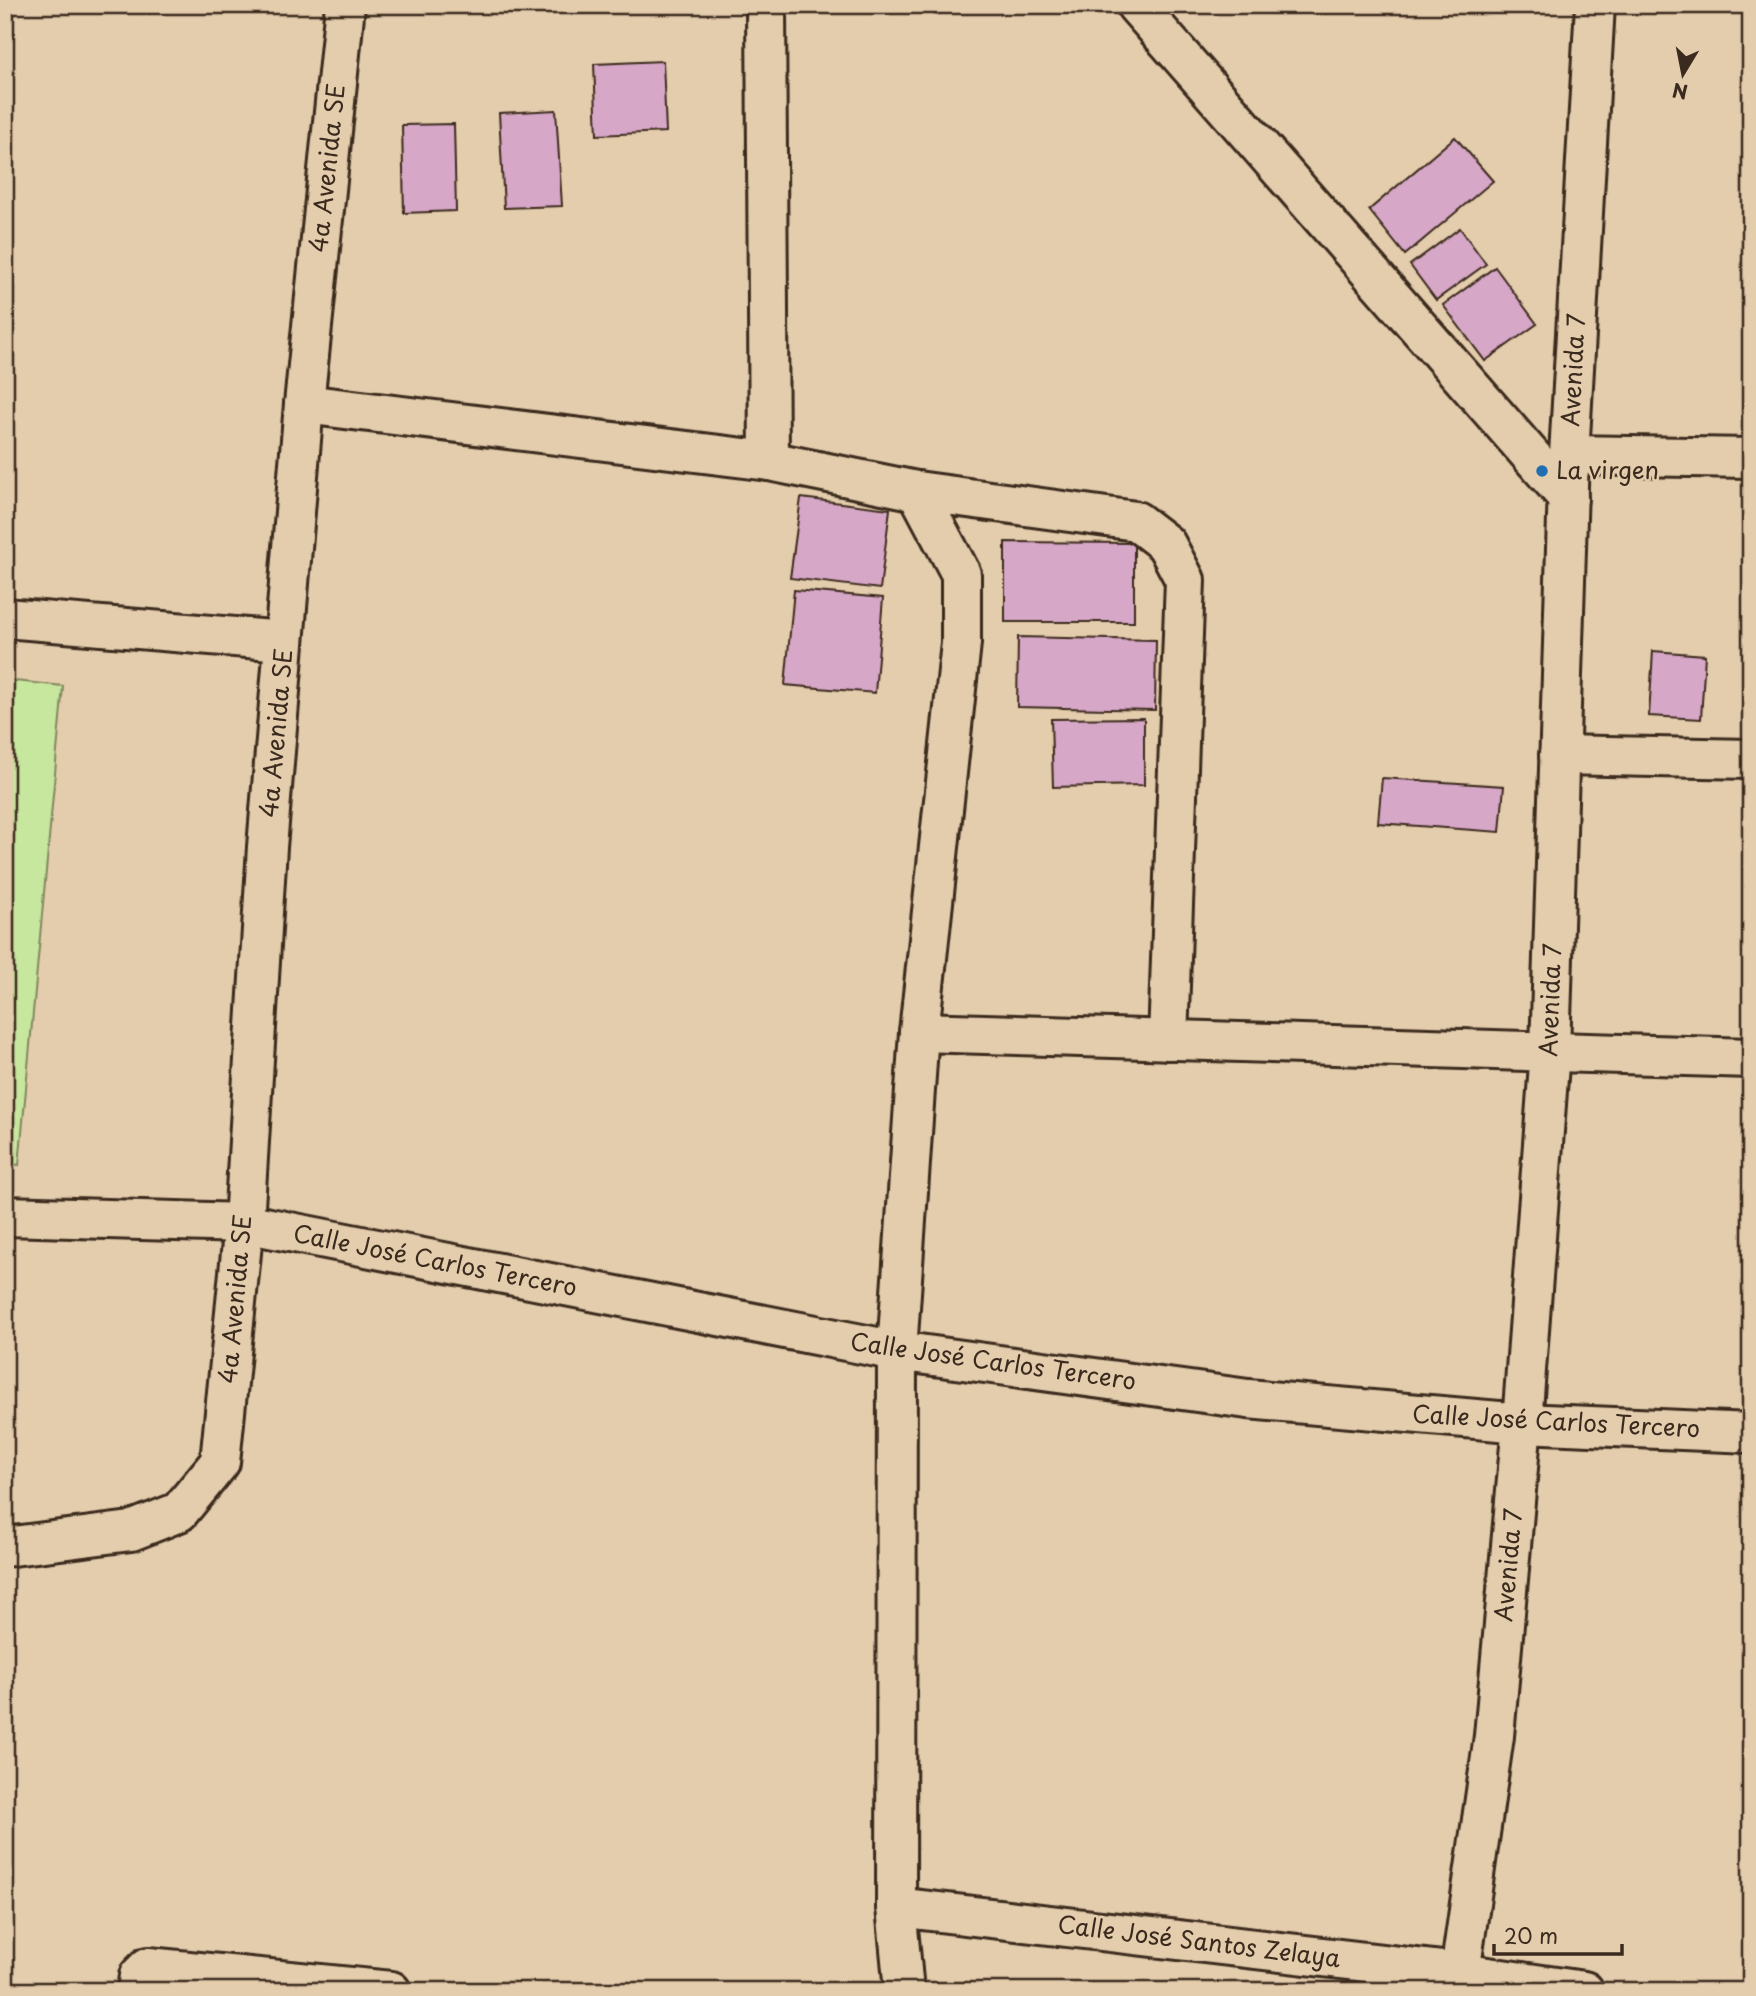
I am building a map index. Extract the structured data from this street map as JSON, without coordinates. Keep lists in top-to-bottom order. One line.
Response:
{"streets":{"street":["4a Avenida SE","Avenida 7","Calle José Carlos Tercero","Calle José Santos Zelaya"]},"crossings":[["4a Avenida SE","Calle José Carlos Tercero"],["Avenida 7","Calle José Carlos Tercero"],["Avenida 7","Calle José Santos Zelaya"]],"places":["La virgen"],"scale_bar":"20 m","north":"bottom"}
